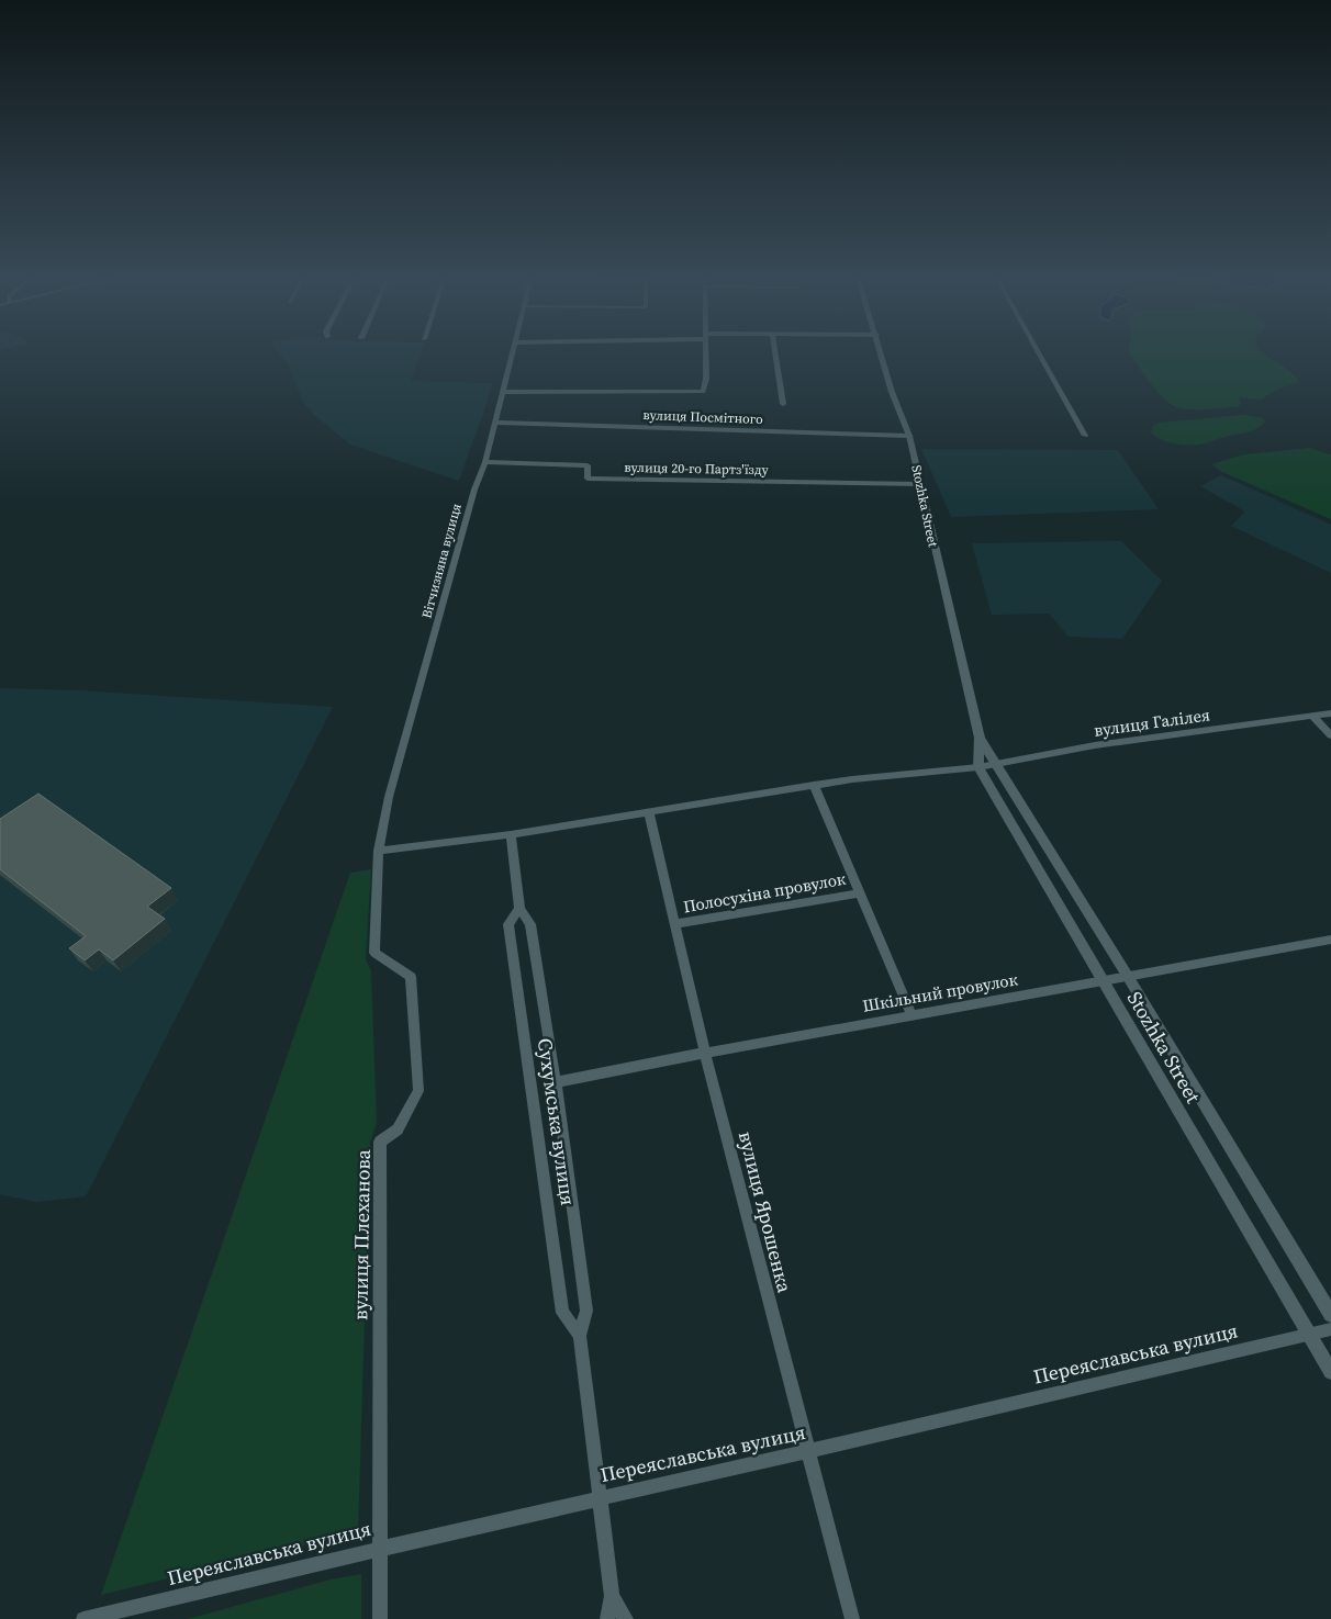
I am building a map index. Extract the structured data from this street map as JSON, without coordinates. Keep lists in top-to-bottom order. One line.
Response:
{"streets":{"street":["вулиця Посмітного","вулиця 20-го Партз'їзду","Stozhka Street","Вітчизняна вулиця","вулиця Галілея","Полосухіна провулок","Шкільний провулок","Сухумська вулиця","вулиця Ярошенка","вулиця Плеханова","Переяславська вулиця"]},"crossings":[["вулиця Посмітного","Stozhka Street"],["вулиця Посмітного","Вітчизняна вулиця"],["вулиця 20-го Партз'їзду","Stozhka Street"],["вулиця 20-го Партз'їзду","Вітчизняна вулиця"],["Stozhka Street","вулиця Галілея"],["Stozhka Street","Шкільний провулок"],["Stozhka Street","Переяславська вулиця"],["Вітчизняна вулиця","вулиця Галілея"],["Вітчизняна вулиця","вулиця Плеханова"],["вулиця Галілея","Сухумська вулиця"],["вулиця Галілея","вулиця Ярошенка"],["вулиця Галілея","вулиця Плеханова"],["Полосухіна провулок","вулиця Ярошенка"],["Шкільний провулок","Сухумська вулиця"],["Шкільний провулок","вулиця Ярошенка"],["Сухумська вулиця","Переяславська вулиця"],["вулиця Ярошенка","Переяславська вулиця"],["вулиця Плеханова","Переяславська вулиця"]]}
